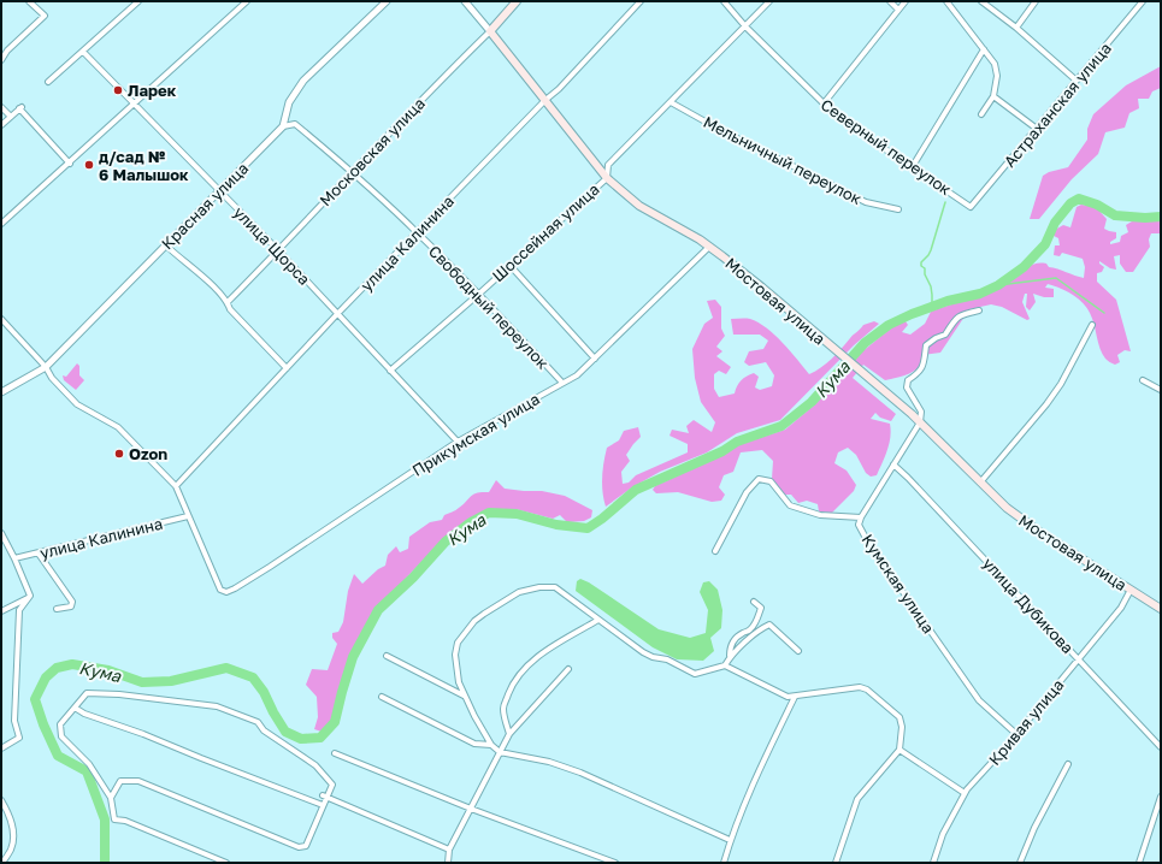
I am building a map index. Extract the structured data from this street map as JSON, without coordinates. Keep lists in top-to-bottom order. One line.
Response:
{"streets":{"main road":["Московская улица","Мостовая улица"],"street":["Астраханская улица","Северный переулок","Мельничный переулок","Красная улица","Шоссейная улица","улица Калинина","улица Щорса","Свободный переулок","Прикумская улица","Кумская улица","улица Дубикова","Кривая улица"]},"crossings":[["Астраханская улица","Северный переулок"],["Северный переулок","Шоссейная улица"],["Московская улица","улица Щорса"],["Московская улица","Мостовая улица"],["Московская улица","Свободный переулок"],["Мельничный переулок","Шоссейная улица"],["Красная улица","улица Щорса"],["Красная улица","Свободный переулок"],["Шоссейная улица","улица Щорса"],["Шоссейная улица","Мостовая улица"],["Шоссейная улица","Свободный переулок"],["улица Калинина","улица Щорса"],["улица Калинина","Мостовая улица"],["улица Калинина","Свободный переулок"],["улица Калинина","Прикумская улица"],["улица Щорса","Прикумская улица"],["Мостовая улица","Прикумская улица"],["Мостовая улица","Кривая улица"],["Свободный переулок","Прикумская улица"],["Кумская улица","Кривая улица"],["улица Дубикова","Кривая улица"]],"water":["Кума"],"places":["Ларек","д/сад № 6 Малышок","Ozon"]}
